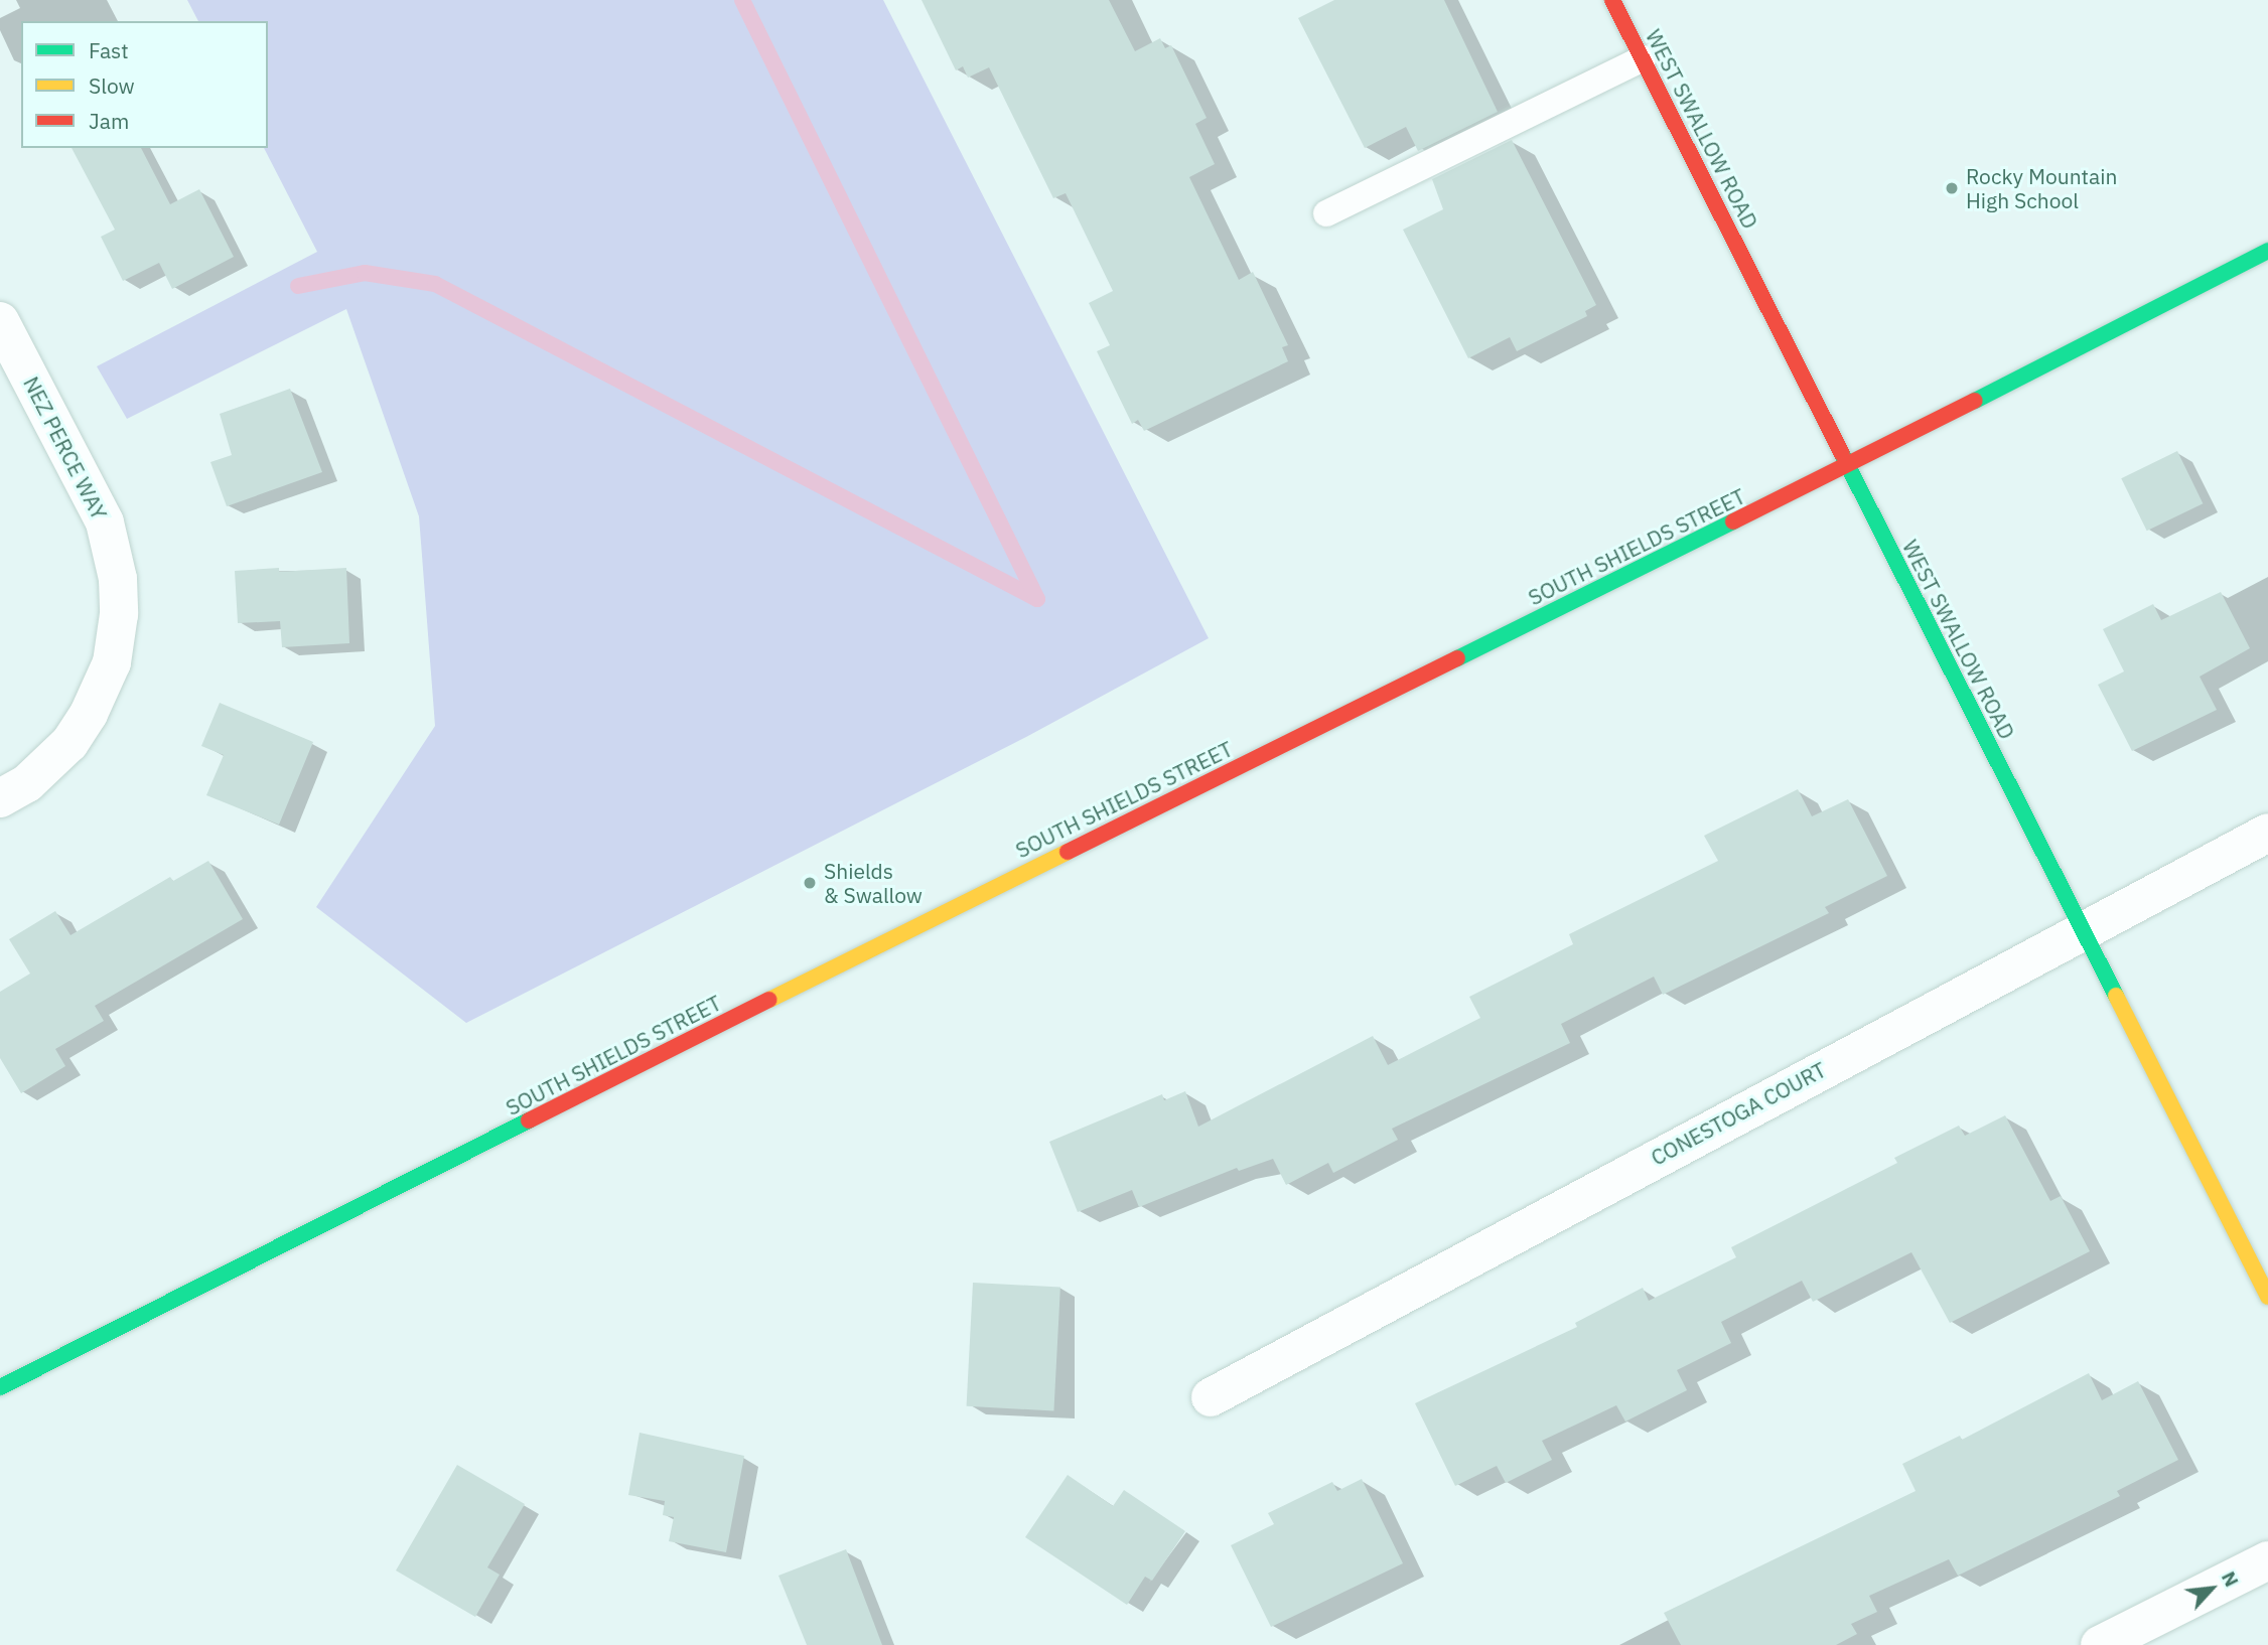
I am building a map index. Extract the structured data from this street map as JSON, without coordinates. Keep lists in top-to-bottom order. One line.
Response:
{"streets":{"main road":["WEST SWALLOW ROAD","SOUTH SHIELDS STREET"],"street":["NEZ PERCE WAY","CONESTOGA COURT"]},"crossings":[["WEST SWALLOW ROAD","SOUTH SHIELDS STREET"],["WEST SWALLOW ROAD","CONESTOGA COURT"]],"places":["Rocky Mountain High School","Shields & Swallow"],"legend":["Fast","Slow","Jam"],"north":"top right"}
